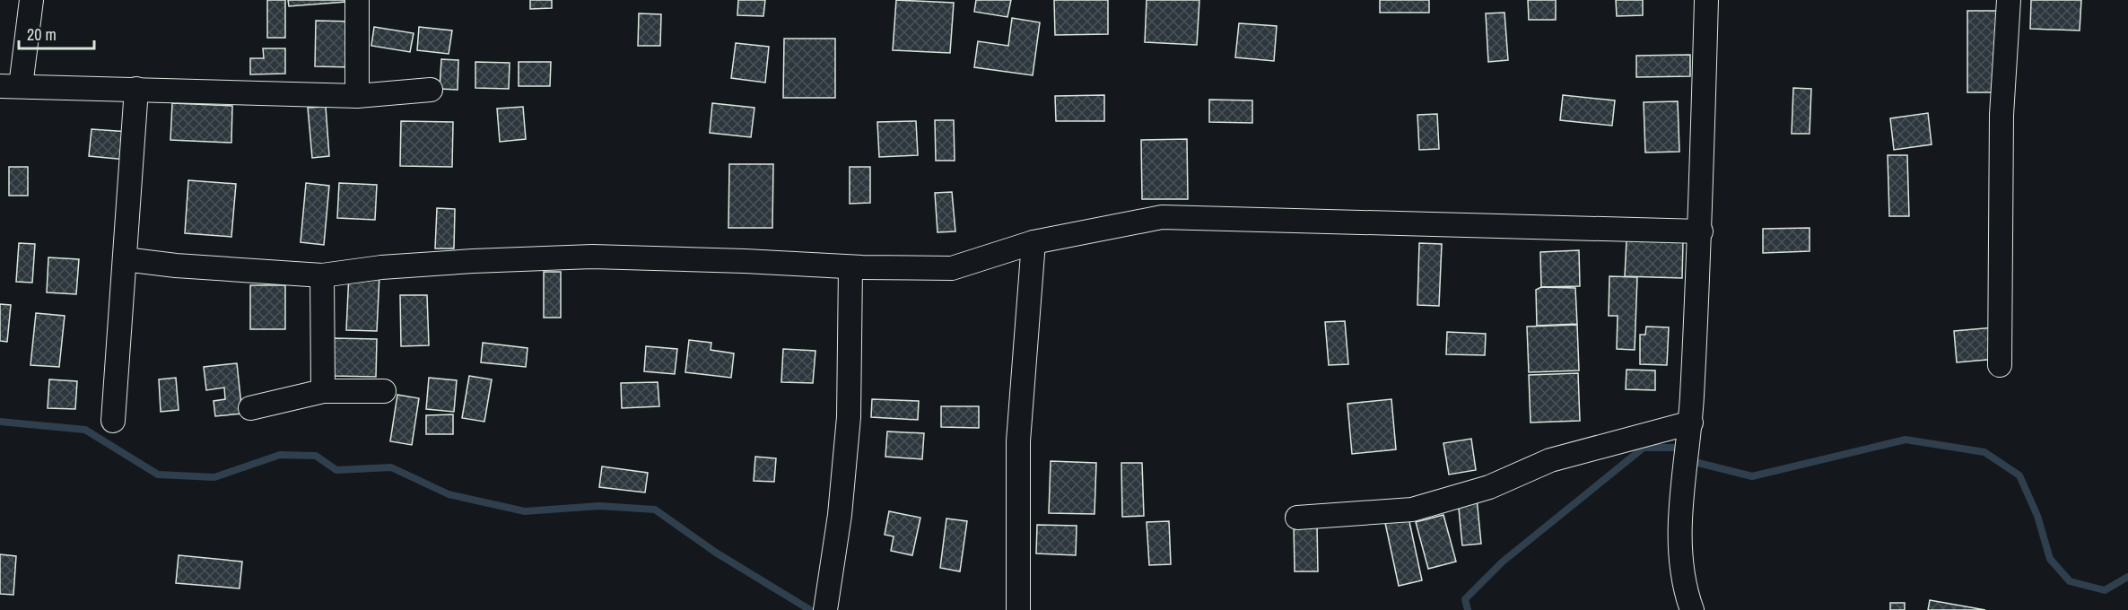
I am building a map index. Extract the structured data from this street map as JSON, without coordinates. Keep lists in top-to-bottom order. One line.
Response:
{"scale_bar":"20 m"}
